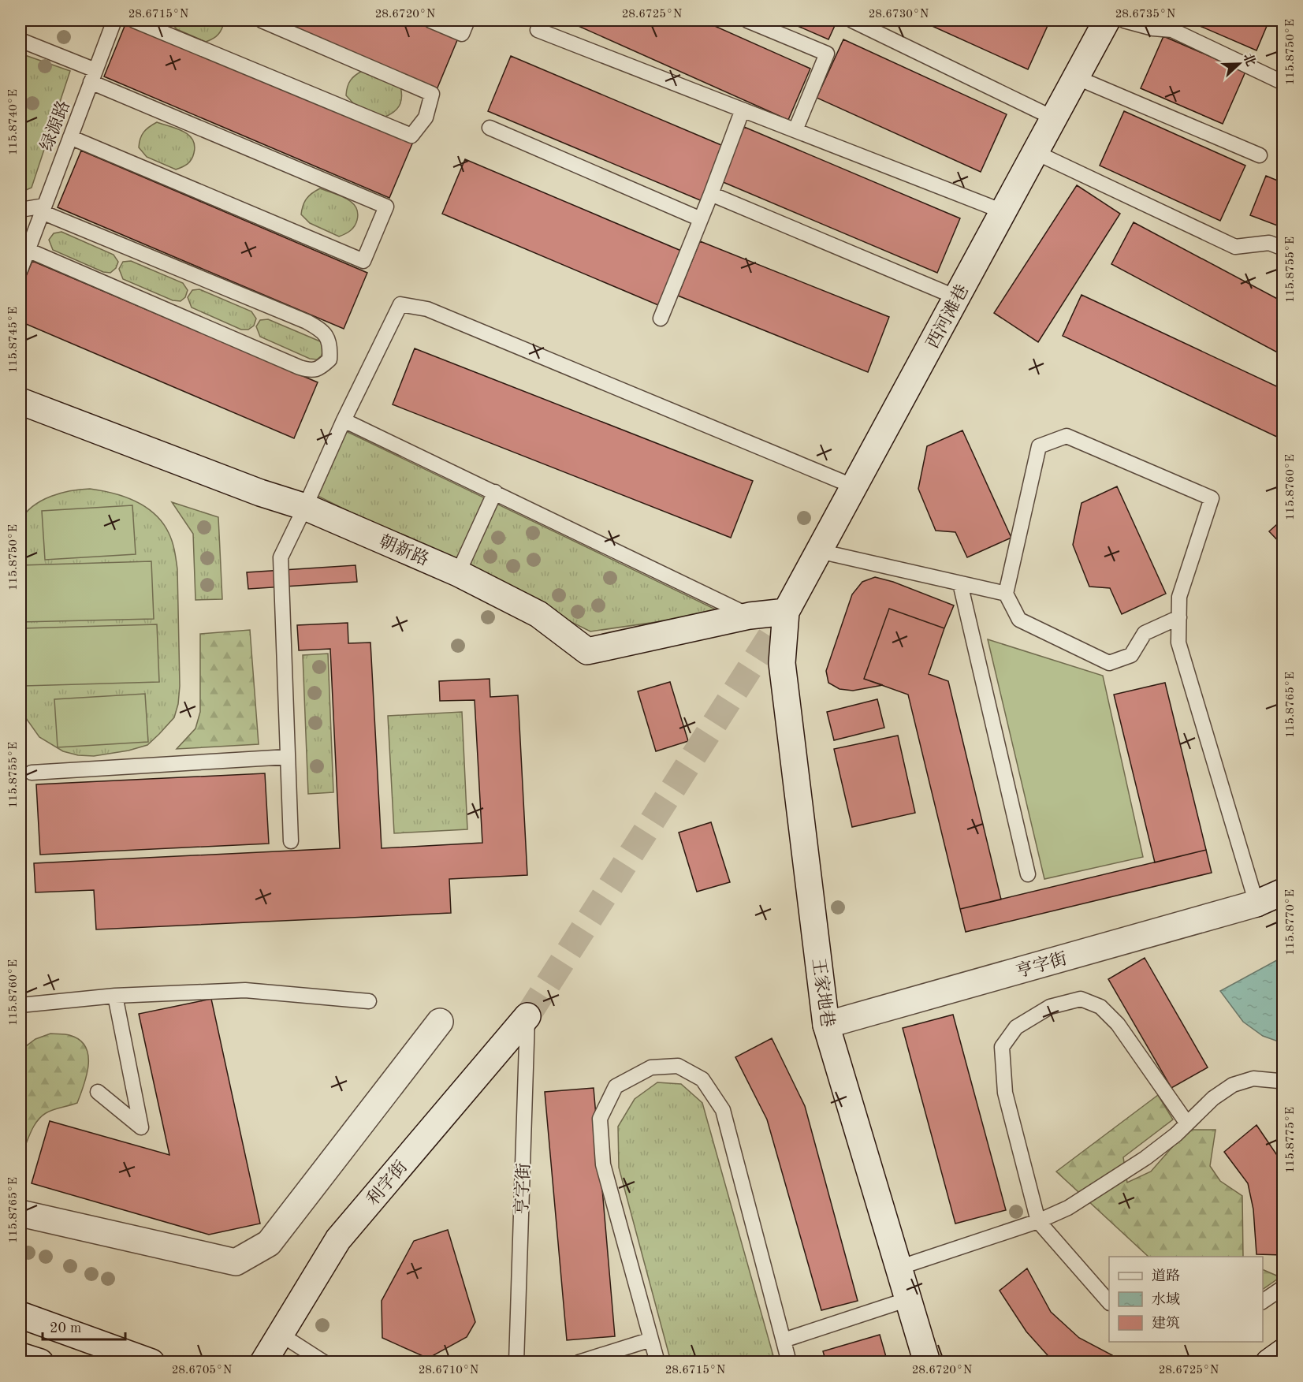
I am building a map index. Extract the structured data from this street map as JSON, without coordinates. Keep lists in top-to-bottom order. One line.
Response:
{"streets":{"street":["西河滩巷","朝新路","亨字街","王家地巷","利字街"],"lane":["绿源路"]},"crossings":[["西河滩巷","朝新路"],["西河滩巷","王家地巷"],["朝新路","王家地巷"],["亨字街","王家地巷"],["亨字街","利字街"]],"legend":["道路","水域","建筑"],"scale_bar":"20 m","north":"right","coordinates":["28.6715°N","28.6720°N","28.6725°N","28.6730°N","28.6735°N","115.8750°E","115.8740°E","115.8755°E","115.8745°E","115.8760°E","115.8765°E","115.8770°E","115.8775°E","28.6705°N","28.6710°N"]}
